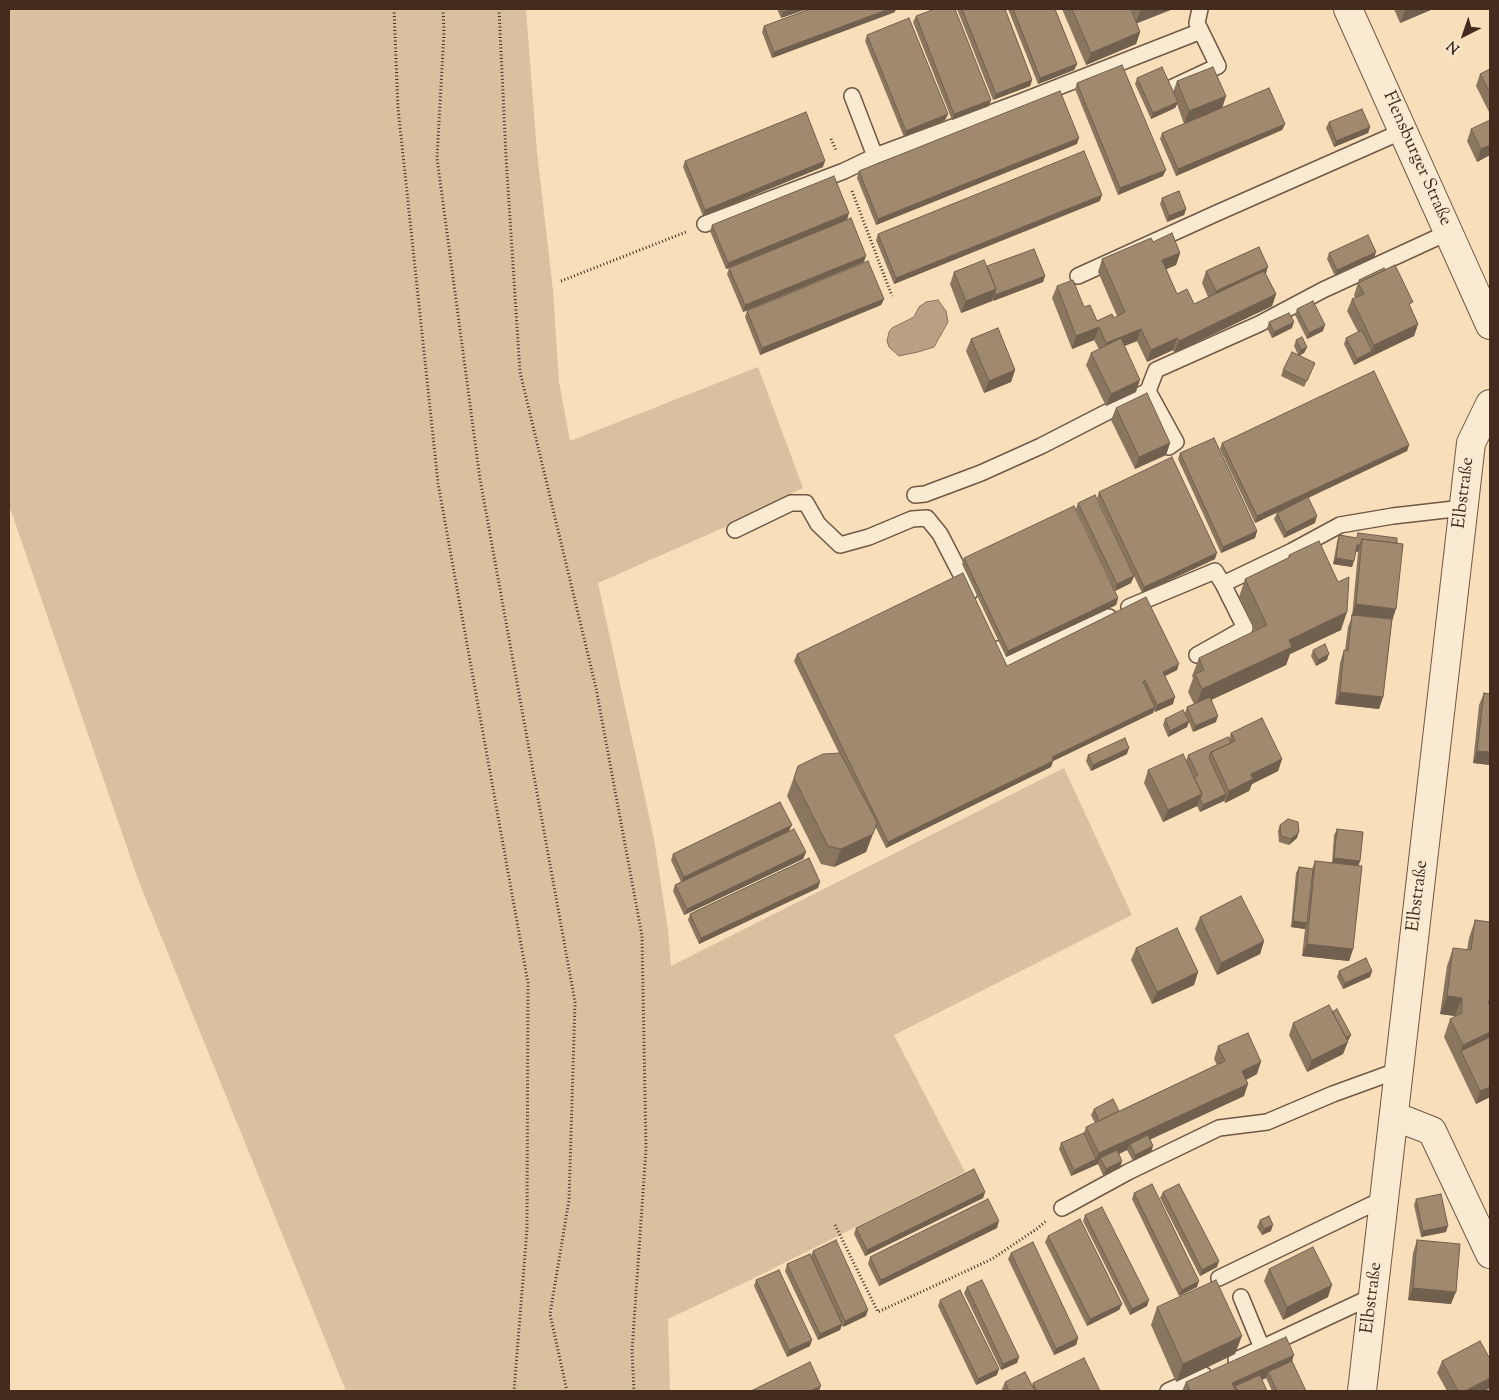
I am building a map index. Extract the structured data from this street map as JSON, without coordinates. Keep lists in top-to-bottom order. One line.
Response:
{"streets":{"street":["Flensburger Straße","Elbstraße"]},"north":"bottom left"}
